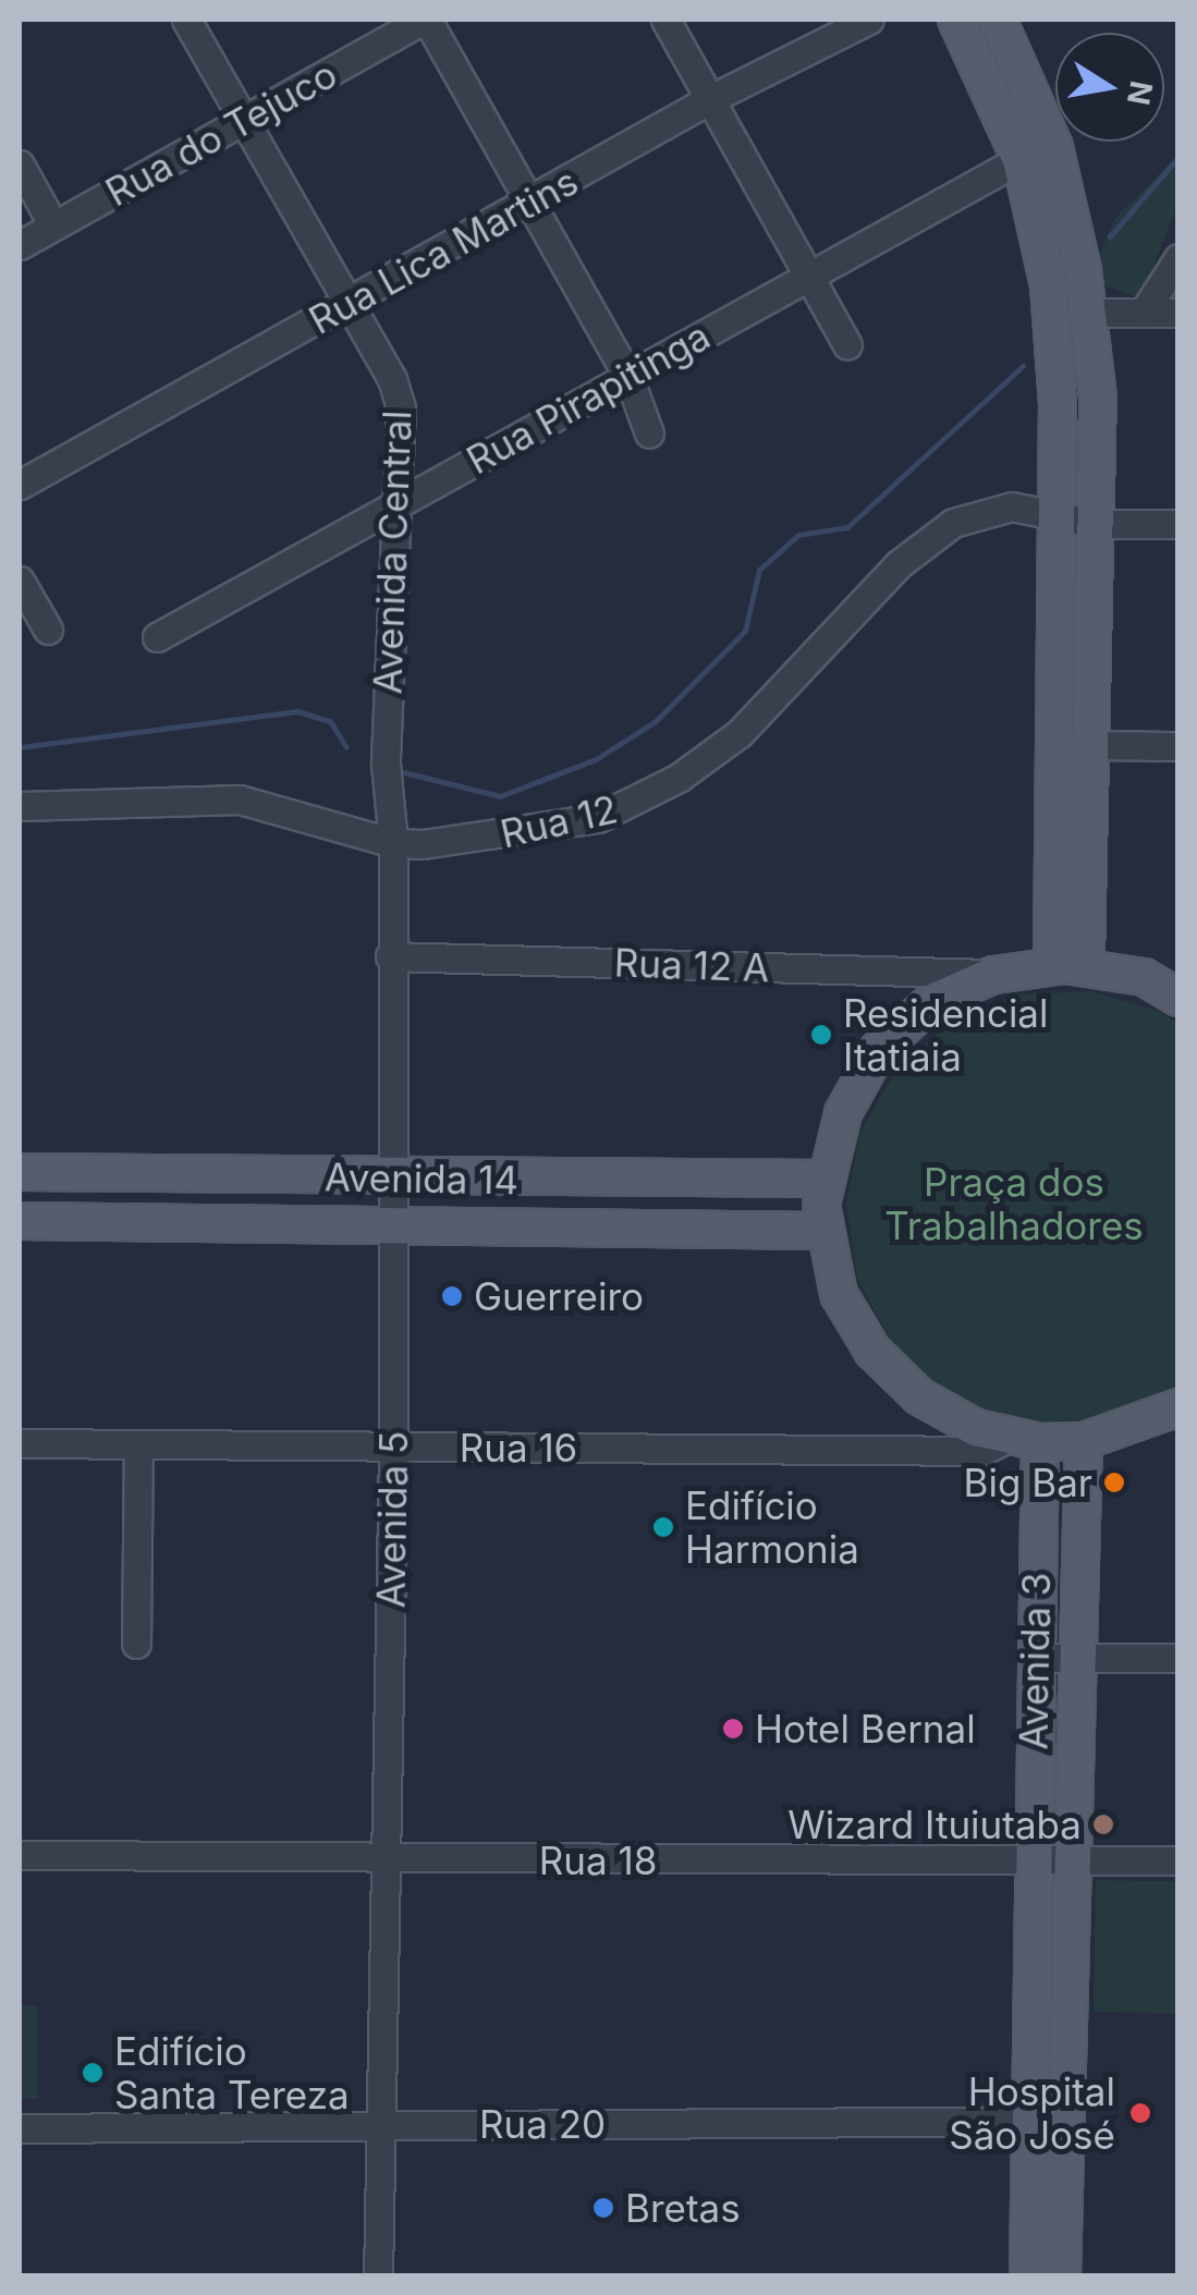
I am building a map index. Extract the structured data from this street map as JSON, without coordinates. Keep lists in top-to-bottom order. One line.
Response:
{"streets":{"main road":["Avenida 14","Avenida 3"],"street":["Rua do Tejuco","Rua Lica Martins","Rua Pirapitinga","Avenida Central","Rua 12","Rua 12 A","Rua 16","Avenida 5","Rua 18","Rua 20"]},"crossings":[["Rua do Tejuco","Avenida Central"],["Rua Lica Martins","Avenida Central"],["Rua Pirapitinga","Avenida Central"],["Avenida Central","Avenida 5"],["Rua 12","Avenida 5"],["Rua 12 A","Avenida 5"],["Avenida 14","Avenida 5"],["Rua 16","Avenida 5"],["Rua 16","Avenida 3"],["Avenida 5","Rua 18"],["Avenida 5","Rua 20"],["Avenida 3","Rua 18"],["Avenida 3","Rua 20"]],"parks":["Praça dos Trabalhadores"],"places":["Residencial Itatiaia","Guerreiro","Big Bar","Edifício Harmonia","Hotel Bernal","Wizard Ituiutaba","Edifício Santa Tereza","Hospital São José","Bretas"],"north":"right"}
